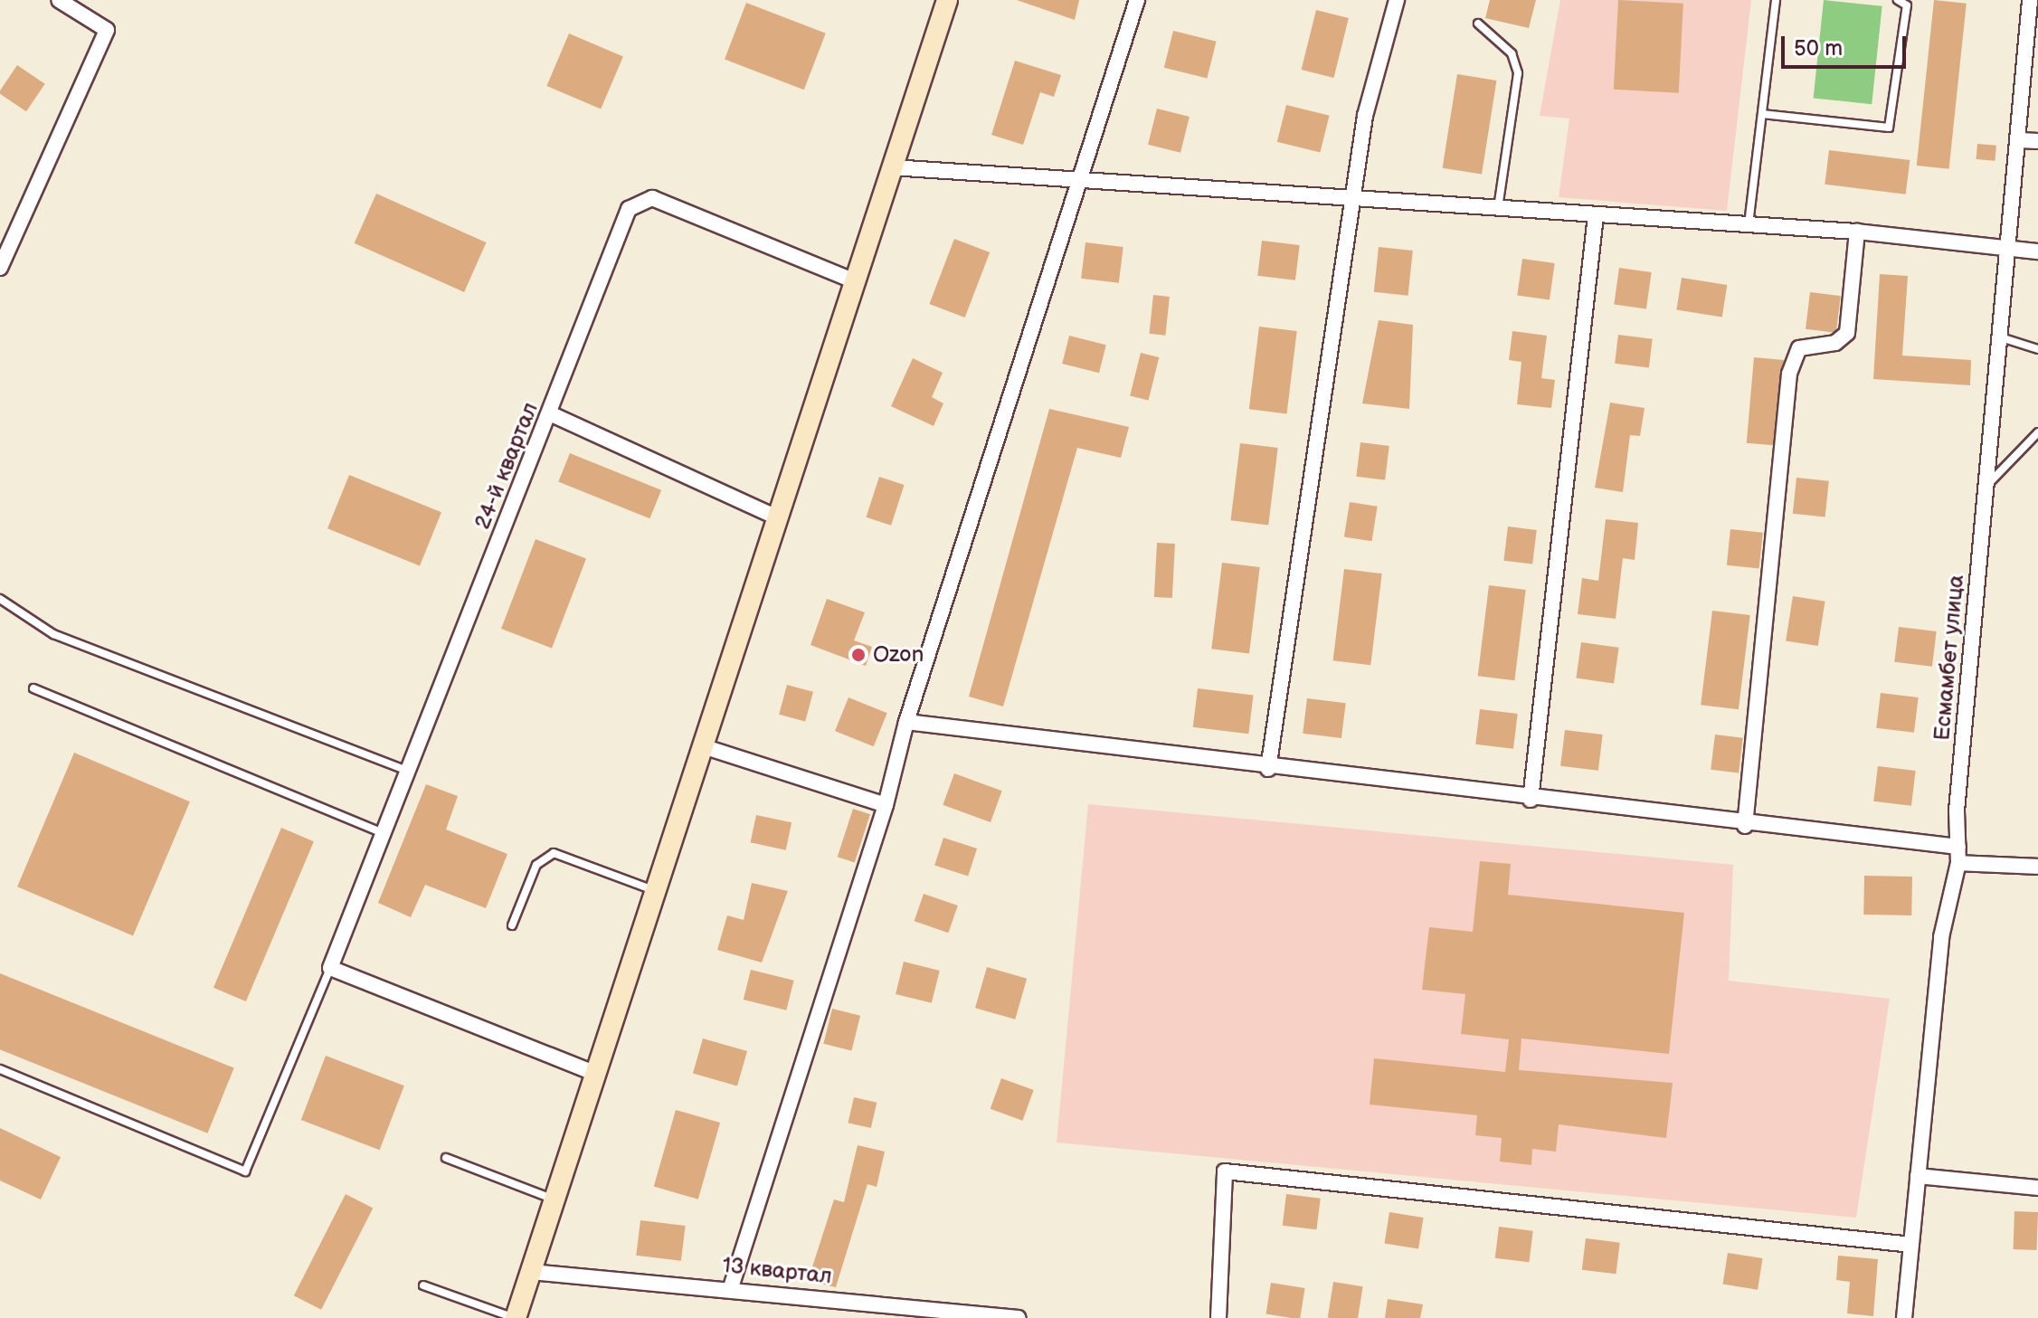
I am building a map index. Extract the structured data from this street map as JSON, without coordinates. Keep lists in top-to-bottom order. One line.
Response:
{"streets":{"street":["24-й квартал","Есмамбет улица","13 квартал"]},"places":["Ozon"],"scale_bar":"50 m"}
